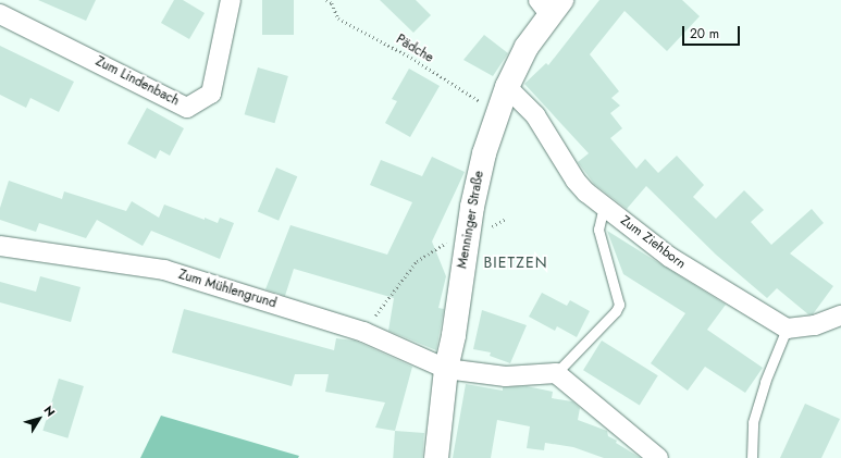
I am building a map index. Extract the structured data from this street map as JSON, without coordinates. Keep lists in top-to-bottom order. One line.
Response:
{"streets":{"street":["Zum Lindenbach","Menninger Straße","Zum Ziehborn","Zum Mühlengrund"],"path":["Pädche"]},"crossings":[["Pädche","Menninger Straße"],["Menninger Straße","Zum Ziehborn"],["Menninger Straße","Zum Mühlengrund"]],"districts":["BIETZEN"],"scale_bar":"20 m","north":"top right"}
